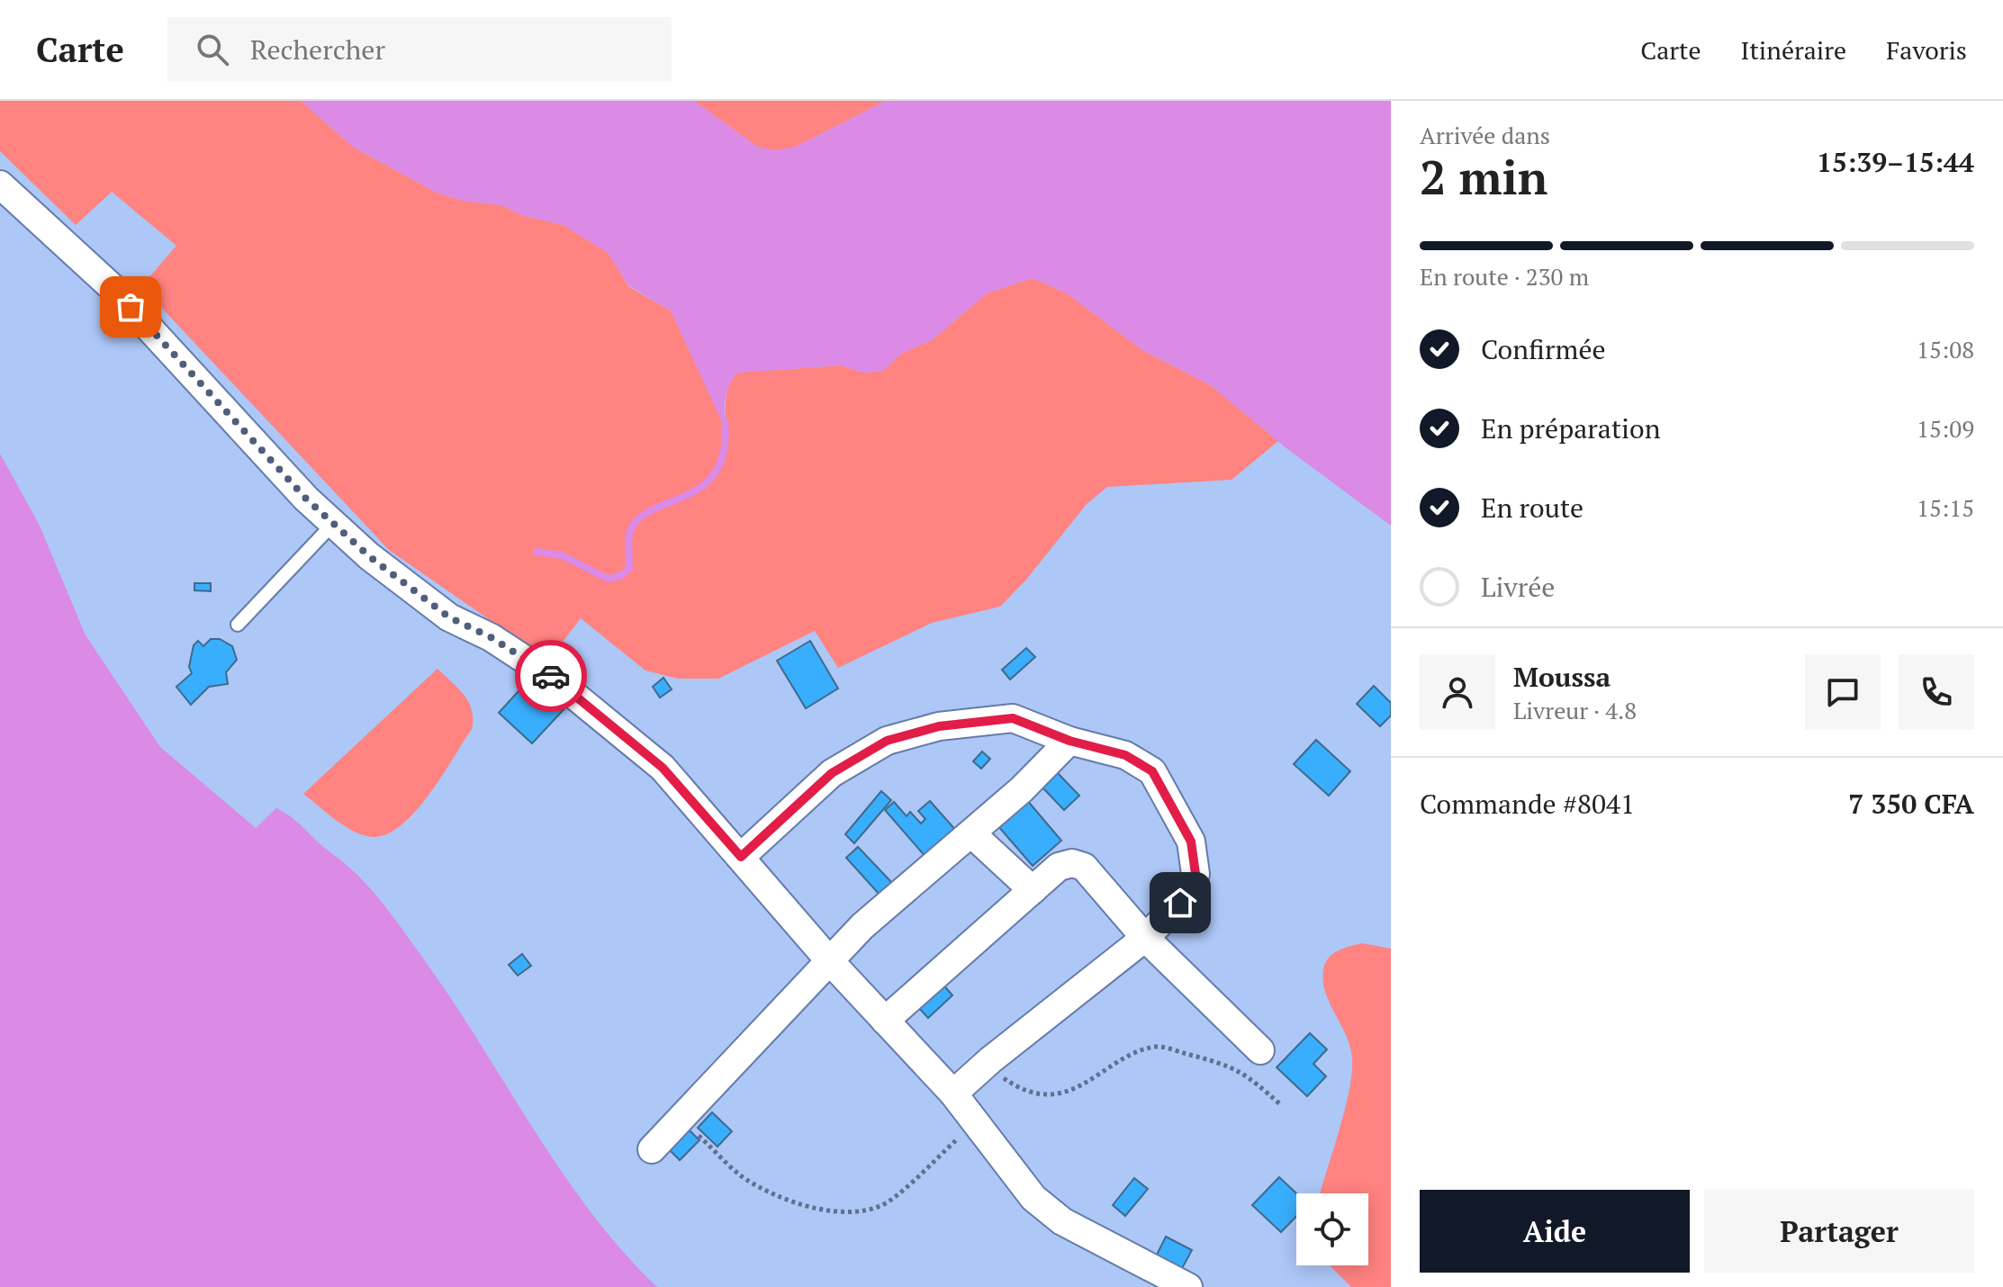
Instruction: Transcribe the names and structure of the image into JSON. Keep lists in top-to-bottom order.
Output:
{
  "page": {
    "header": "Carte",
    "search": "Rechercher",
    "nav": ["Carte", "Itinéraire", "Favoris"],
    "heading": ["2 min", "Arrivée dans", "15:39–15:44"],
    "panel": [
      "Moussa",
      "Livreur · 4.8",
      "Commande #8041",
      "7 350 CFA"
    ],
    "bar": "En route · 230 m",
    "list": [
      ["Confirmée", "15:08"],
      ["En préparation", "15:09"],
      ["En route", "15:15"],
      "Livrée"
    ],
    "buttons": ["Aide", "Partager"]
  }
}
